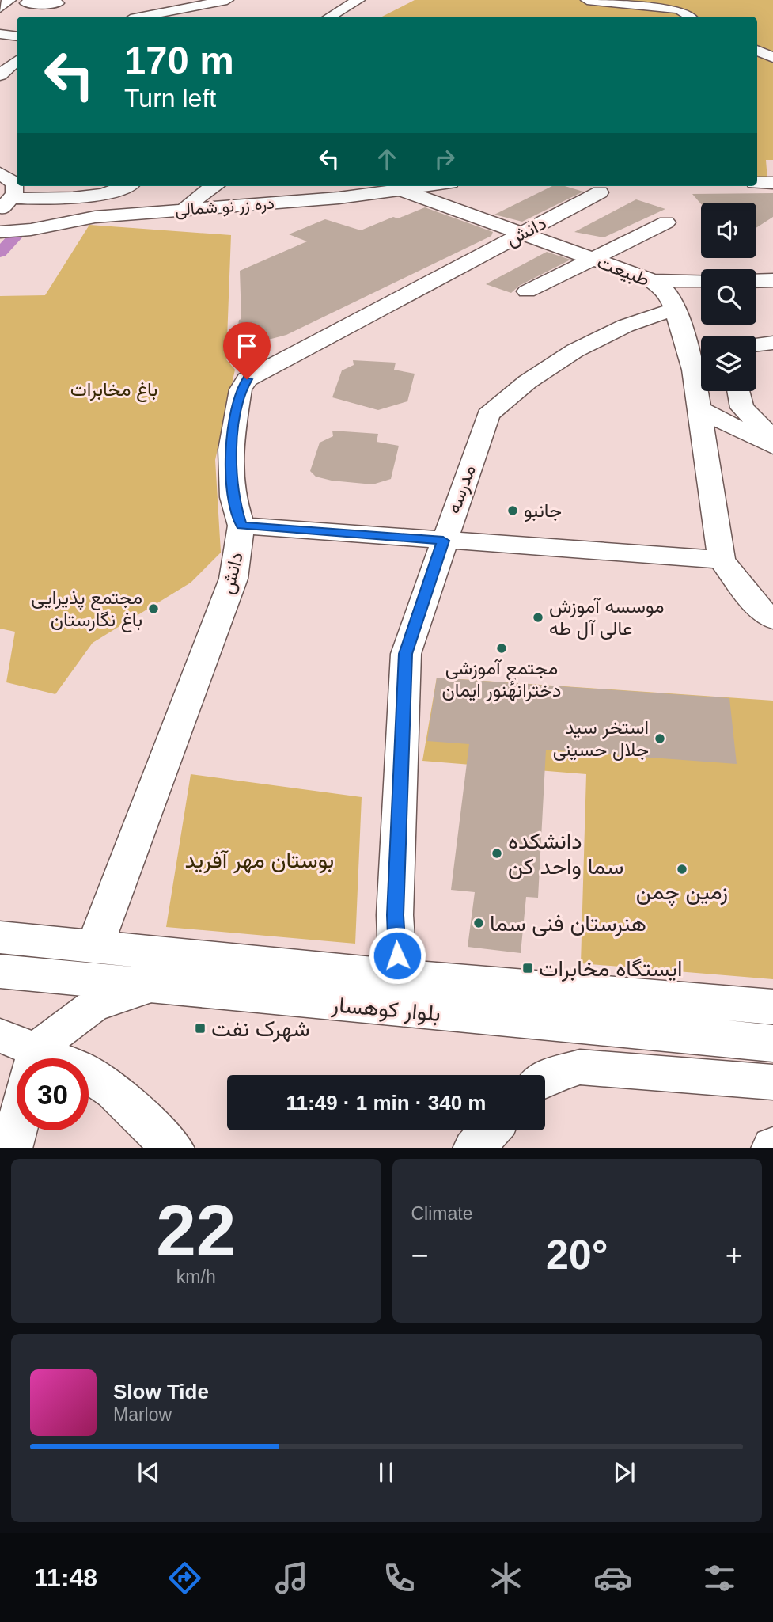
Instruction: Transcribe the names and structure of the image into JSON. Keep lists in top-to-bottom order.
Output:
{
  "streets": {
    "main road": ["بلوار کوهسار"],
    "street": [
      "دره زر نو شمالی",
      "دانش",
      "طبیعت",
      "مدرسه"
    ]
  },
  "crossings": [
    ["دره زر نو شمالی", "طبیعت"],
    ["دانش", "طبیعت"],
    ["دانش", "بلوار کوهسار"],
    ["طبیعت", "مدرسه"],
    ["مدرسه", "بلوار کوهسار"]
  ],
  "parks": ["باغ مخابرات", "بوستان مهر آفرید"],
  "places": {
    "other": [
      "جانبو",
      "مجتمع پذیرایی باغ نگارستان",
      "موسسه آموزش عالی آل طه",
      "مجتمع آموزشی دخترانهٔنور ایمان",
      "استخر سید جلال حسینی",
      "دانشکده سما واحد کن",
      "زمین چمن",
      "هنرستان فنی سما"
    ],
    "transit": ["ایستگاه مخابرات", "شهرک نفت"]
  },
  "page": {
    "turn": ["170 m", "Turn left"],
    "limit": "30",
    "trip": "11:49 · 1 min · 340 m",
    "tile": [
      ["22", "km/h"],
      "Climate"
    ],
    "heat": ["−", "20°", "+"],
    "song": ["Slow Tide", "Marlow"],
    "tabs": "11:48"
  }
}
